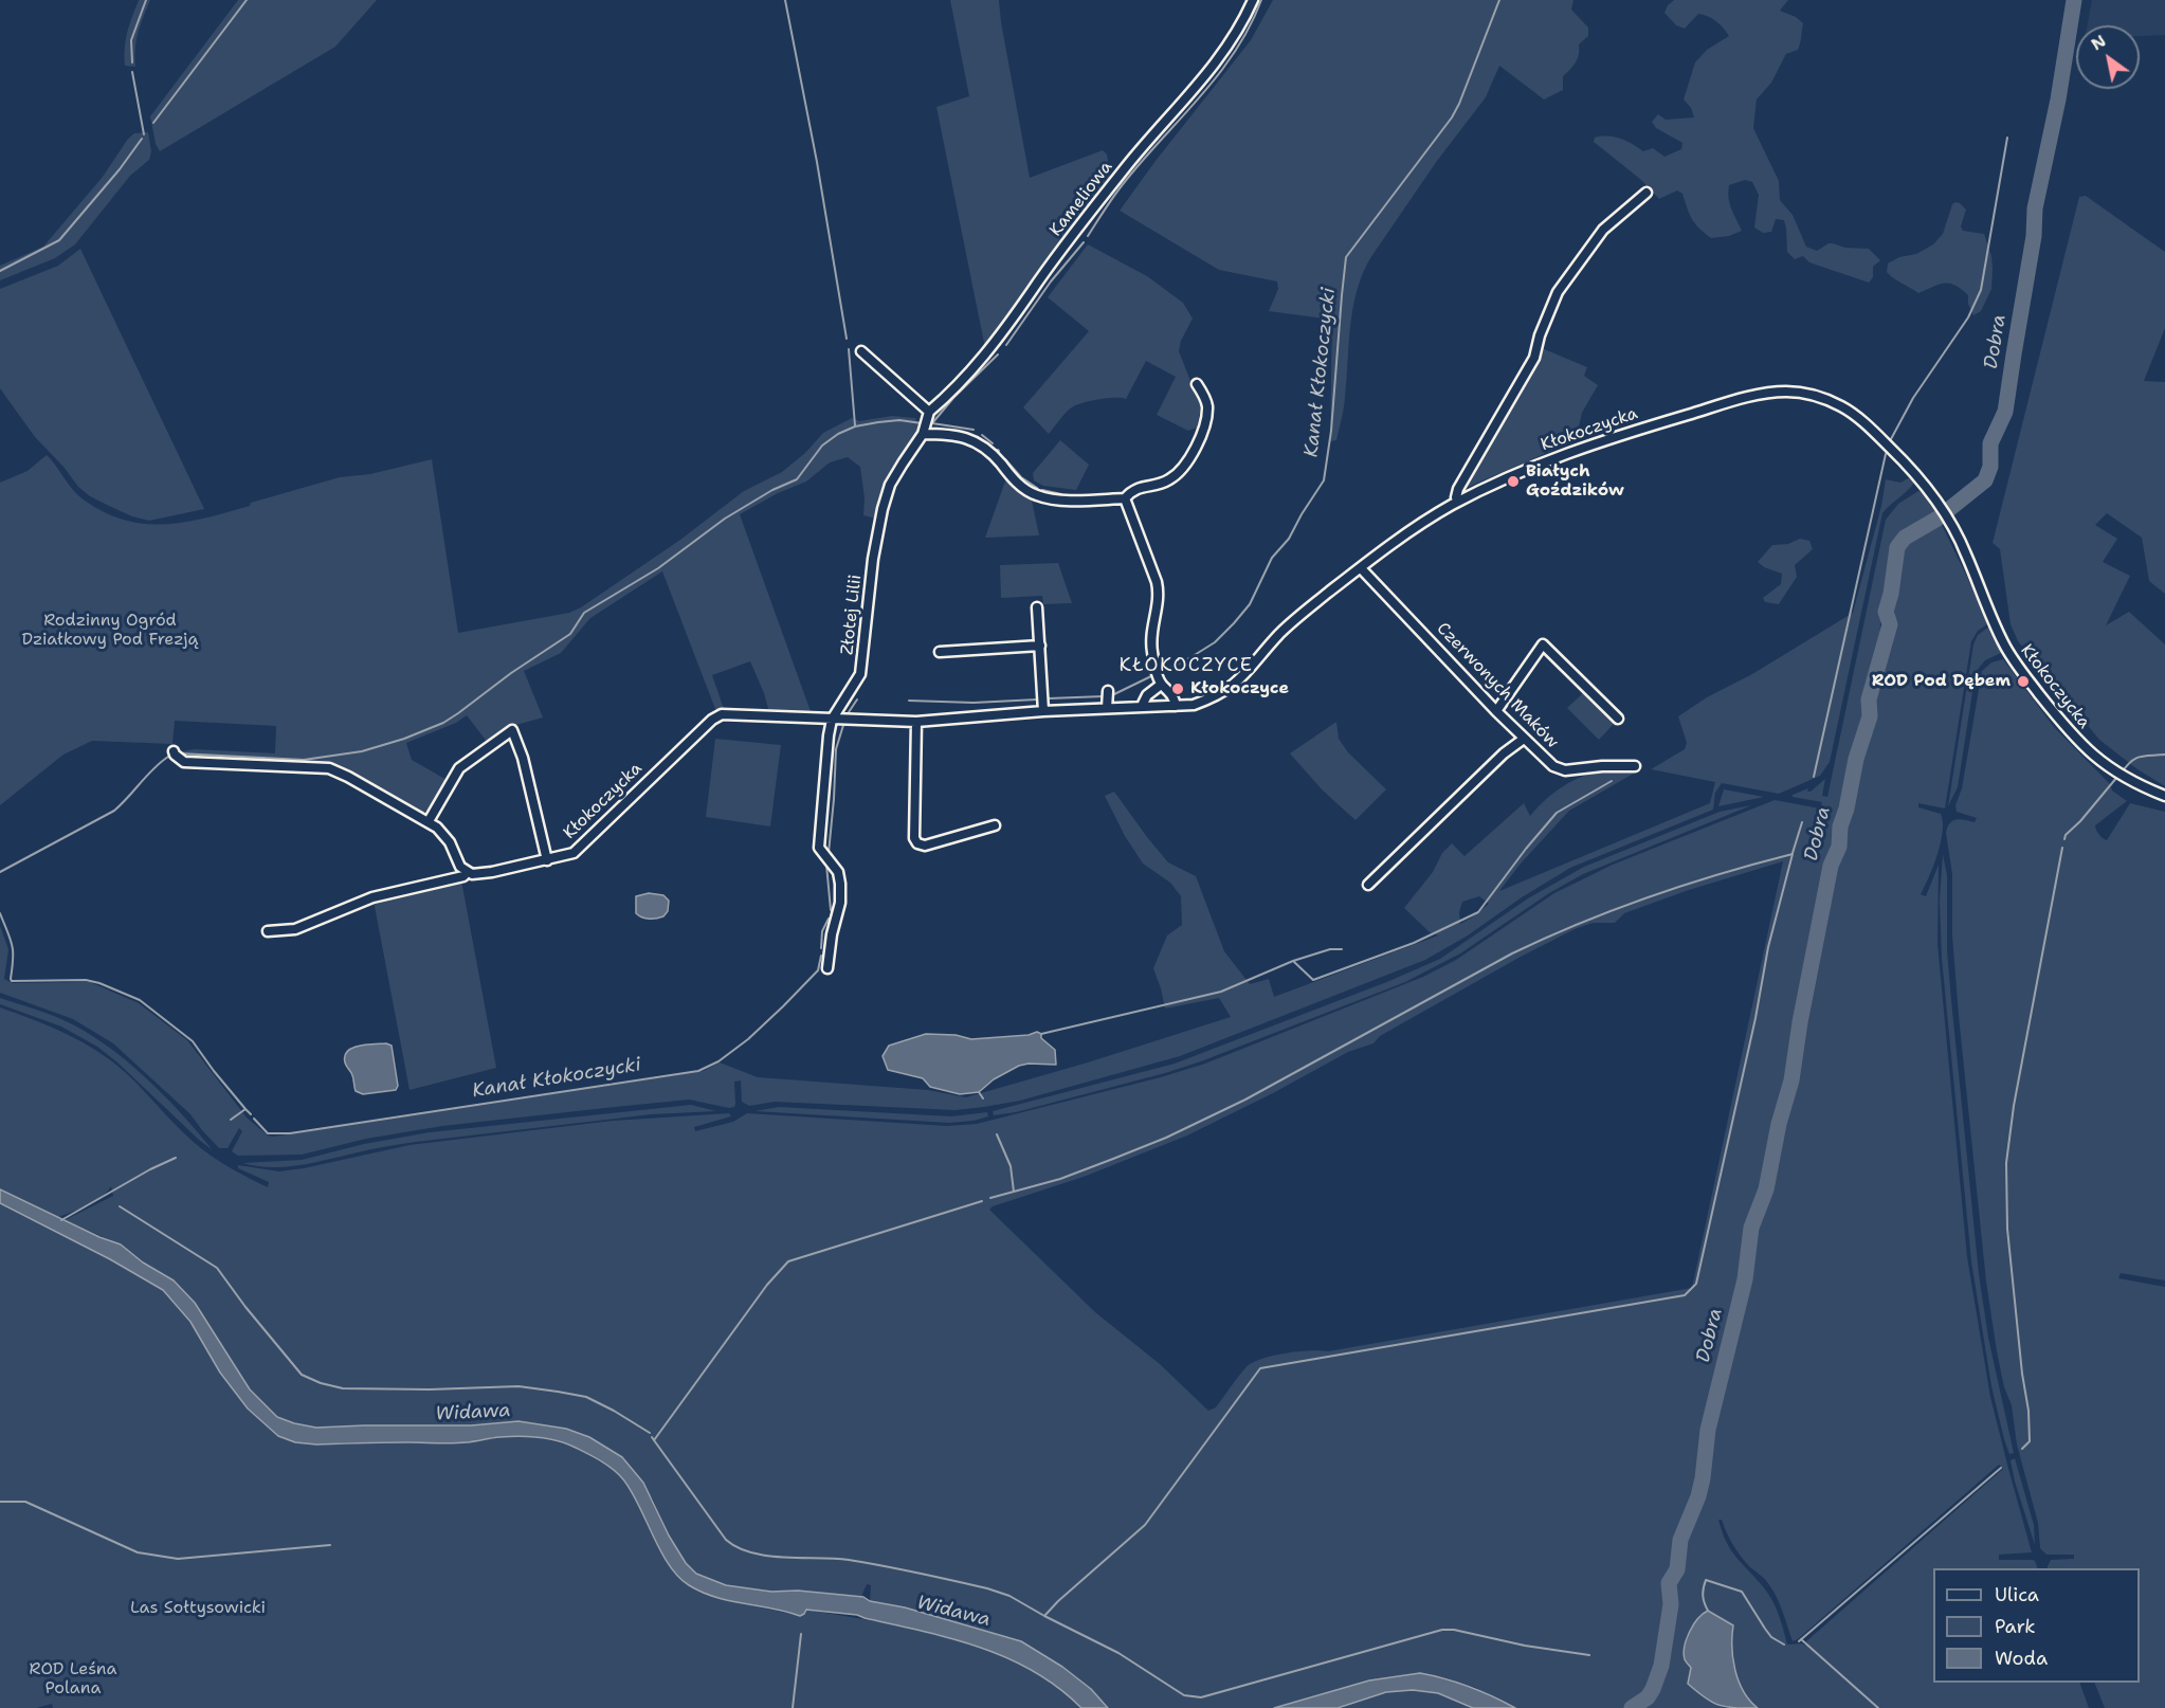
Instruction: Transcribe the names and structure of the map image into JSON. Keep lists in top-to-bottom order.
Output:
{
  "streets": {
    "street": [
      "Kameliowa",
      "Kłokoczycka",
      "Złotej Lilii",
      "Czerwonych Maków"
    ]
  },
  "crossings": [
    ["Kameliowa", "Złotej Lilii"],
    ["Kłokoczycka", "Złotej Lilii"],
    ["Kłokoczycka", "Czerwonych Maków"]
  ],
  "districts": ["KŁOKOCZYCE"],
  "water": ["Dobra", "Kanał Kłokoczycki", "Widawa"],
  "parks": ["Rodzinny Ogród Działkowy Pod Frezją", "Las Sołtysowicki", "ROD Leśna Polana"],
  "places": ["Białych Goździków", "ROD Pod Dębem", "Kłokoczyce"],
  "legend": ["Ulica", "Park", "Woda"],
  "north": "top left"
}
